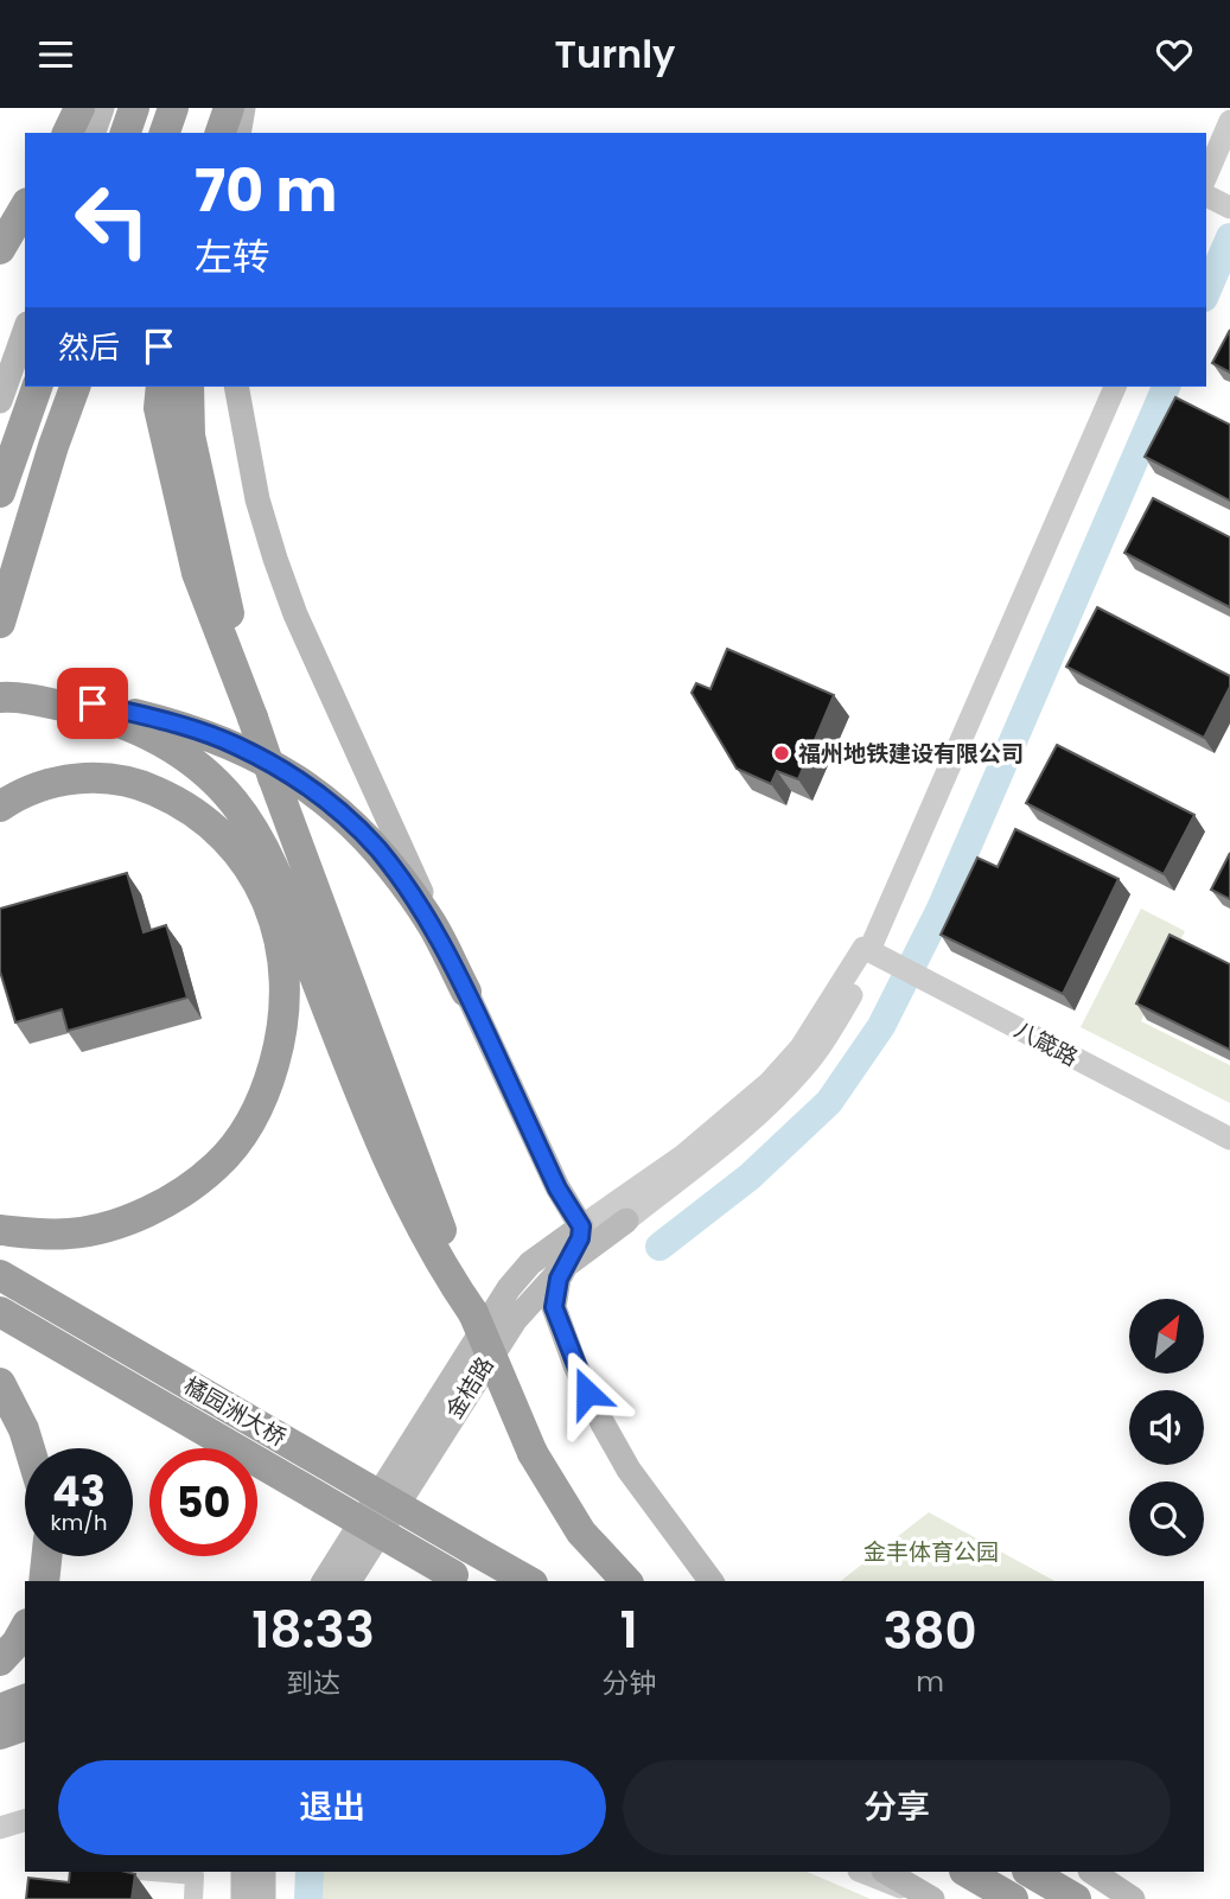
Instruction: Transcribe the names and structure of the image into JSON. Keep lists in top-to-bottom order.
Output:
{
  "streets": {
    "highway": ["橘园洲大桥"],
    "main road": ["金桔路"],
    "street": ["八箴路"]
  },
  "parks": ["金丰体育公园"],
  "places": ["福州地铁建设有限公司"],
  "north": "top right",
  "page": {
    "header": "Turnly",
    "turn": ["70 m", "左转"],
    "then": "然后",
    "speed": "43 km/h",
    "limit": "50",
    "eta": [
      "18:33",
      "到达",
      "1",
      "分钟",
      "380",
      "m"
    ],
    "buttons": ["退出", "分享"]
  }
}
